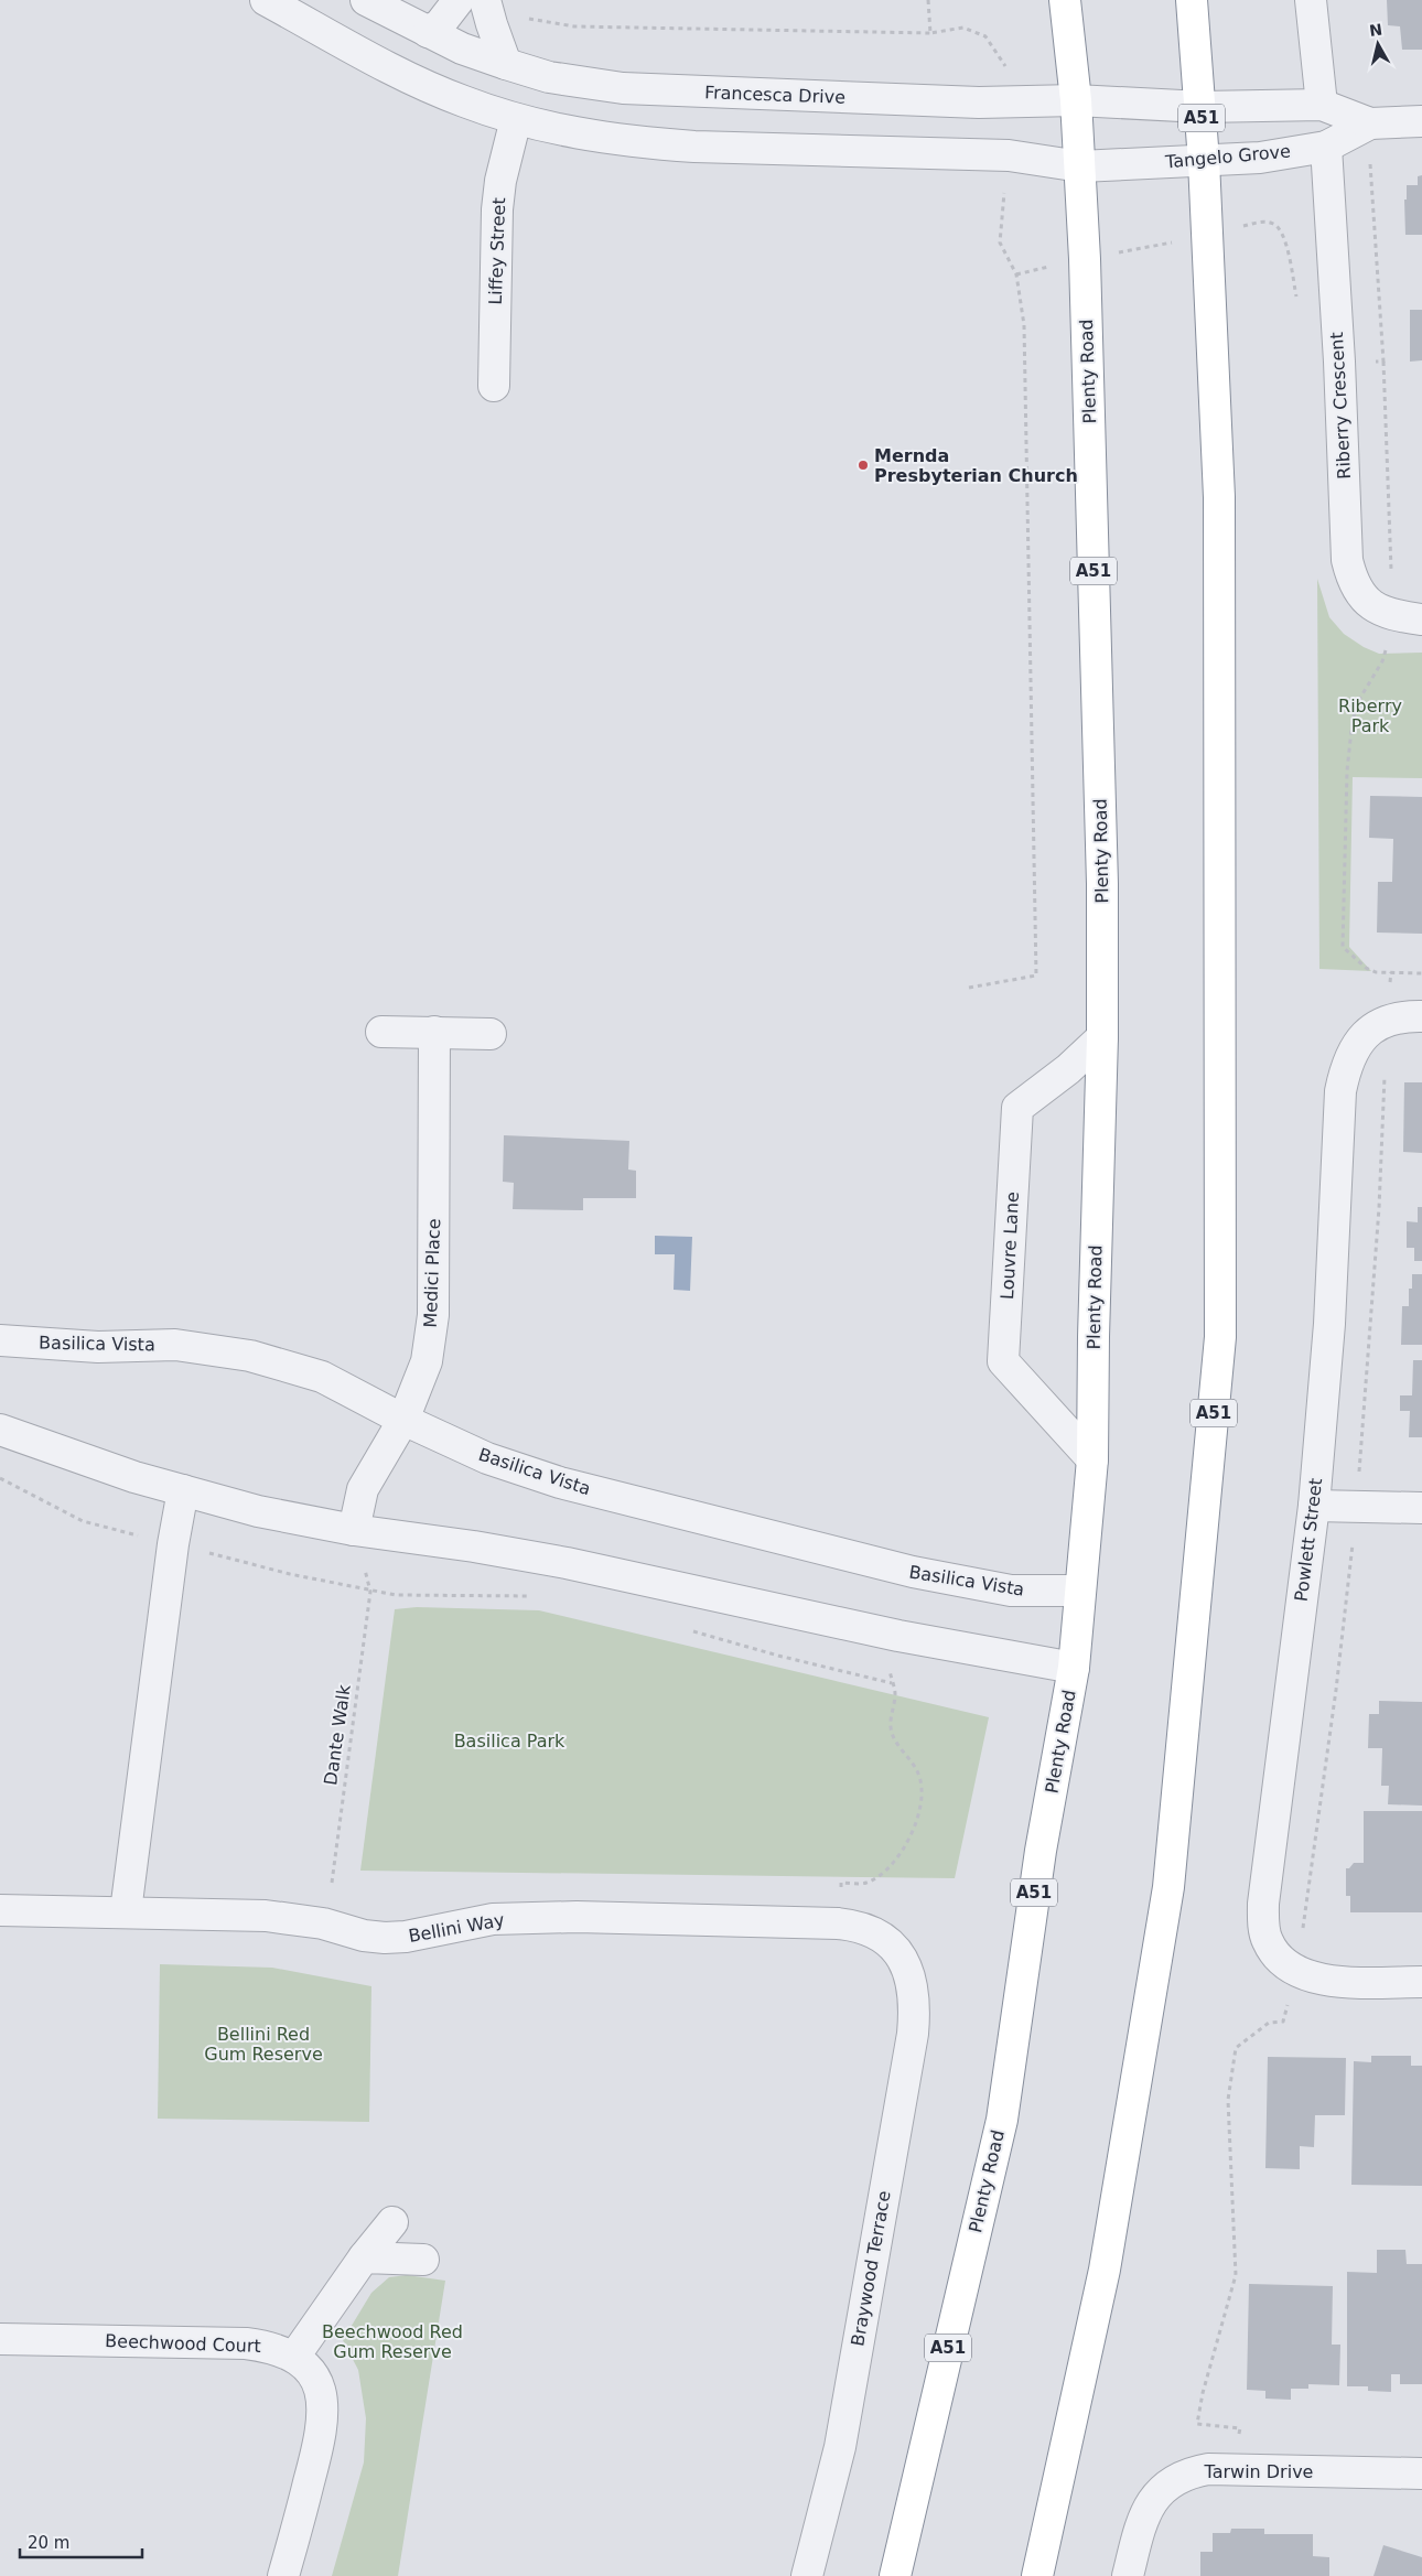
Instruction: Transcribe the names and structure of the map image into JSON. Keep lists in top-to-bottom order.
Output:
{
  "streets": {
    "highway": ["A51", "Plenty Road"],
    "street": [
      "Francesca Drive",
      "Tangelo Grove",
      "Liffey Street",
      "Riberry Crescent",
      "Louvre Lane",
      "Medici Place",
      "Basilica Vista",
      "Powlett Street",
      "Bellini Way",
      "Braywood Terrace",
      "Beechwood Court",
      "Tarwin Drive"
    ],
    "path": ["Dante Walk"]
  },
  "crossings": [
    ["Francesca Drive", "A51"],
    ["Francesca Drive", "Tangelo Grove"],
    ["Francesca Drive", "Plenty Road"],
    ["A51", "Tangelo Grove"],
    ["Tangelo Grove", "Plenty Road"],
    ["Tangelo Grove", "Riberry Crescent"],
    ["Plenty Road", "Louvre Lane"],
    ["Plenty Road", "Basilica Vista"],
    ["Medici Place", "Basilica Vista"],
    ["Bellini Way", "Braywood Terrace"]
  ],
  "parks": [
    "Riberry Park",
    "Basilica Park",
    "Bellini Red Gum Reserve",
    "Beechwood Red Gum Reserve"
  ],
  "places": ["Mernda Presbyterian Church"],
  "scale_bar": "20 m",
  "north": "top"
}
